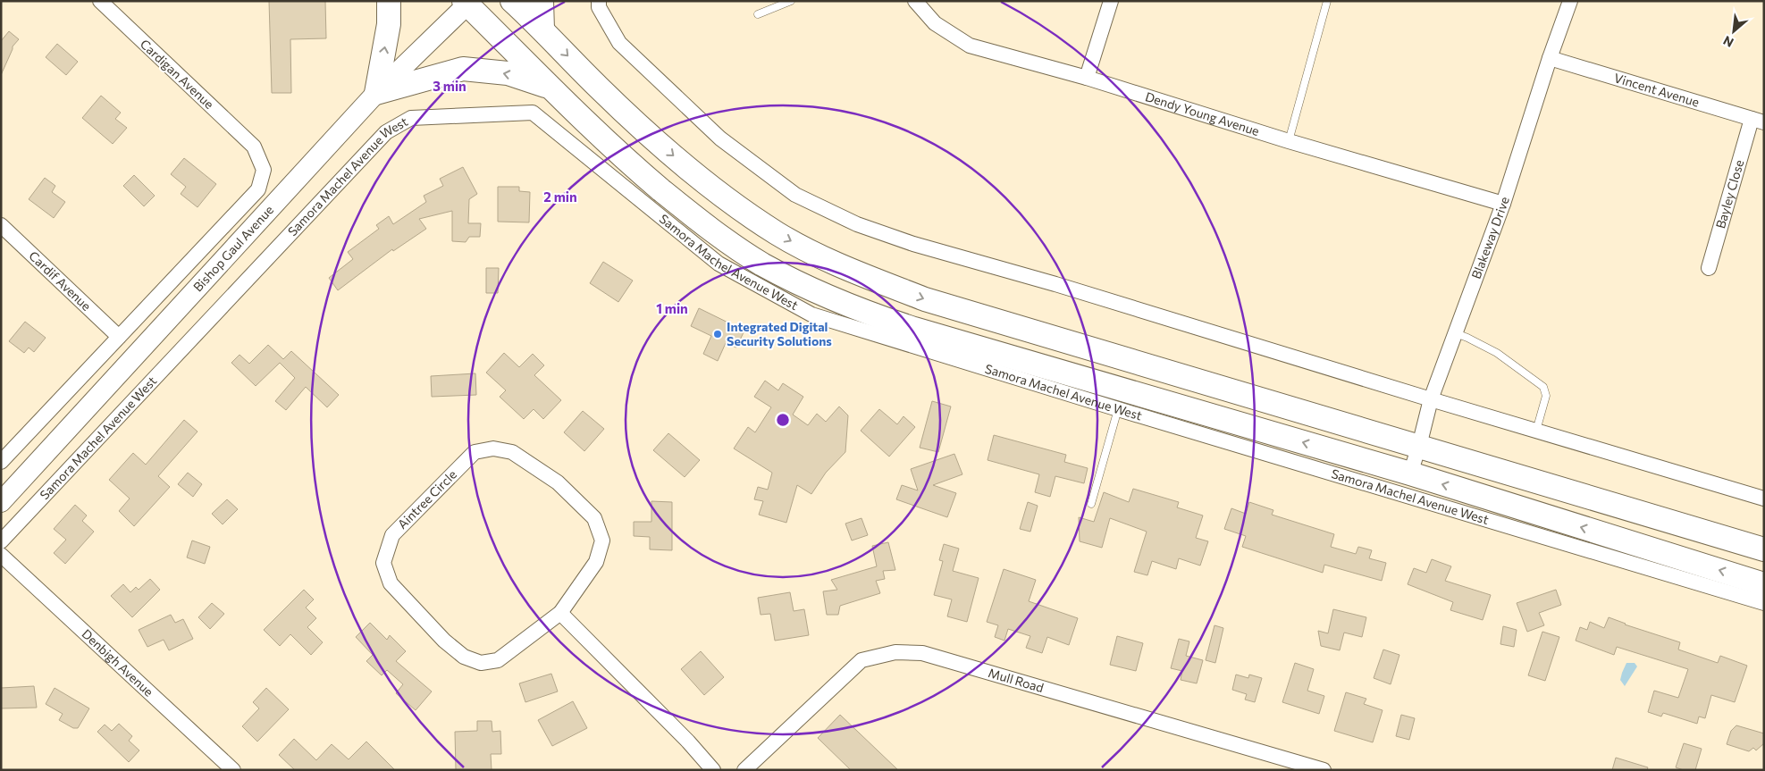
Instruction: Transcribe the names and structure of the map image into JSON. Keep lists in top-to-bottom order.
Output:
{
  "streets": {
    "highway": ["Samora Machel Avenue West"],
    "main road": ["Bishop Gaul Avenue"],
    "street": [
      "Cardigan Avenue",
      "Vincent Avenue",
      "Dendy Young Avenue",
      "Bayley Close",
      "Blakeway Drive",
      "Cardif Avenue",
      "Aintree Circle",
      "Denbigh Avenue",
      "Mull Road"
    ]
  },
  "crossings": [
    ["Cardigan Avenue", "Bishop Gaul Avenue"],
    ["Vincent Avenue", "Bayley Close"],
    ["Vincent Avenue", "Blakeway Drive"],
    ["Dendy Young Avenue", "Blakeway Drive"],
    ["Samora Machel Avenue West", "Blakeway Drive"],
    ["Samora Machel Avenue West", "Bishop Gaul Avenue"],
    ["Bishop Gaul Avenue", "Cardif Avenue"]
  ],
  "places": ["Integrated Digital Security Solutions"],
  "north": "bottom left",
  "rings": ["3 min", "2 min", "1 min"]
}
